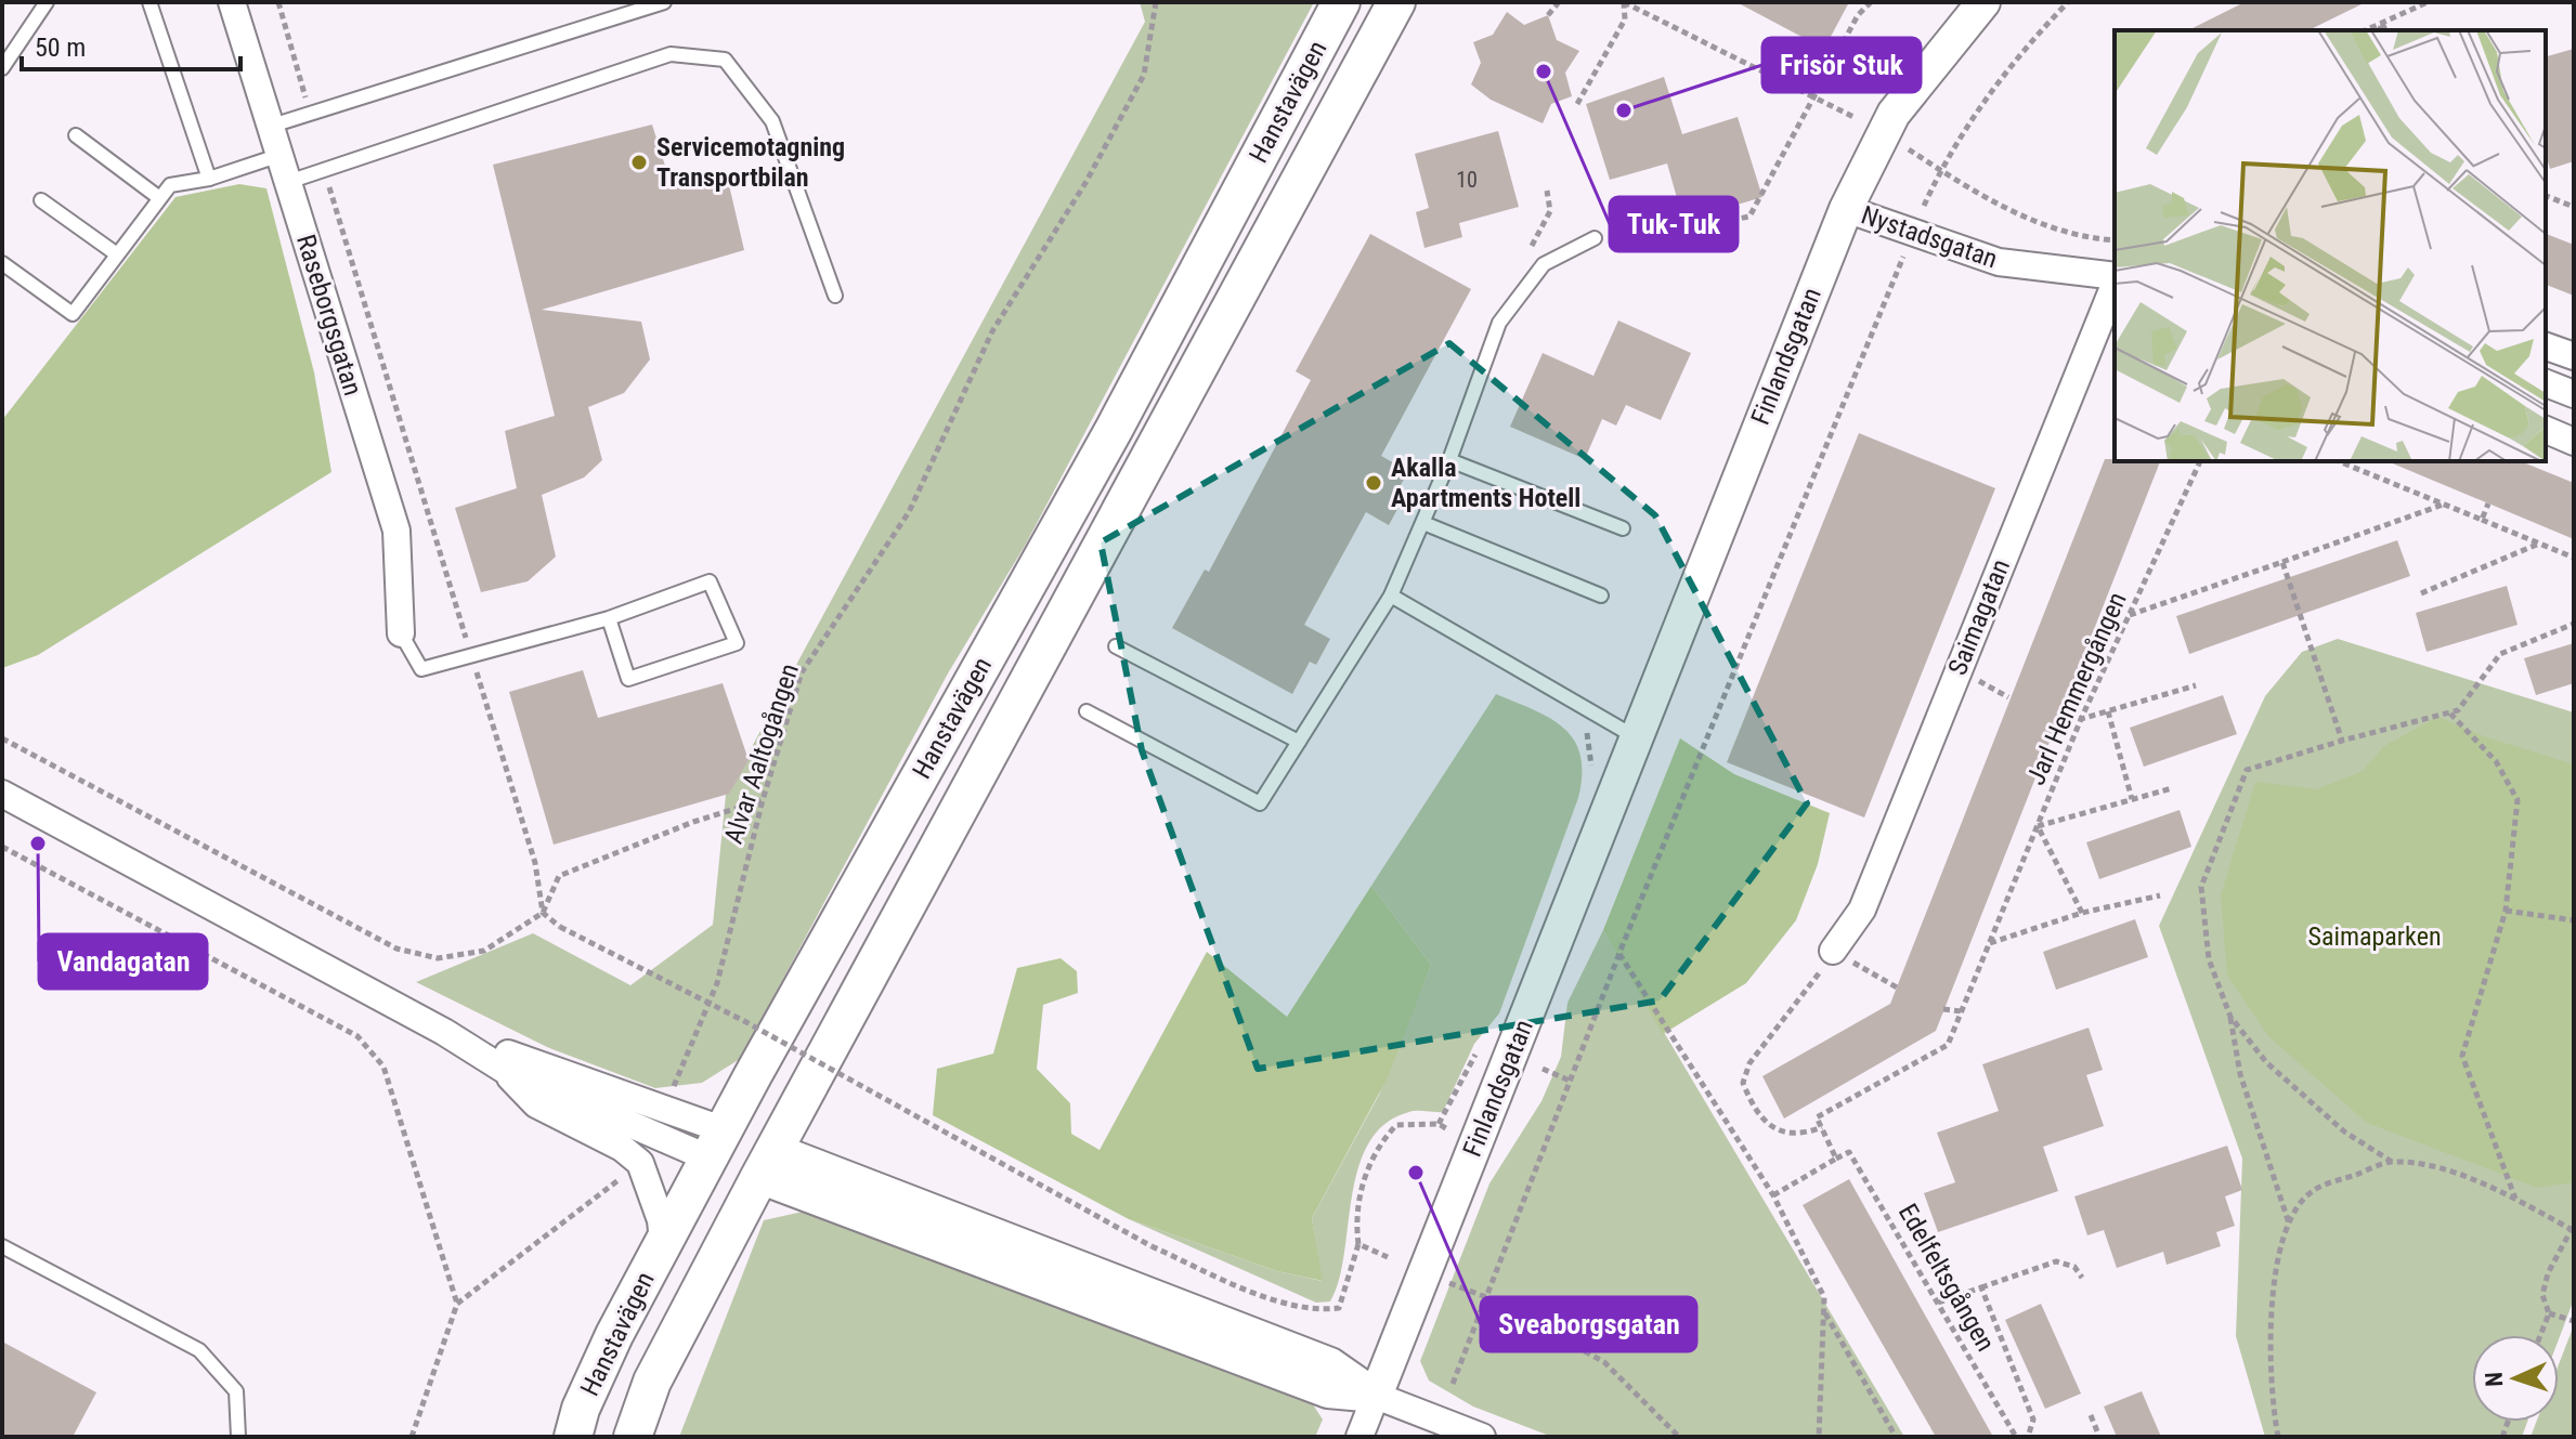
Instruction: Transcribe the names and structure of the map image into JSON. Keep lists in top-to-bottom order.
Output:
{
  "streets": {
    "main road": ["Hanstavägen"],
    "street": [
      "Nystadsgatan",
      "Raseborgsgatan",
      "Finlandsgatan",
      "Saimagatan"
    ],
    "path": ["Jarl Hemmergången", "Alvar Aaltogången", "Edelfeltsgången"]
  },
  "crossings": [
    ["Nystadsgatan", "Finlandsgatan"]
  ],
  "parks": ["Saimaparken"],
  "places": [
    "Tuk-Tuk",
    "Frisör Stuk",
    "Servicemotagning Transportbilan",
    "Akalla Apartments Hotell",
    "Vandagatan",
    "Sveaborgsgatan"
  ],
  "house_numbers": ["10"],
  "scale_bar": "50 m",
  "north": "left"
}
